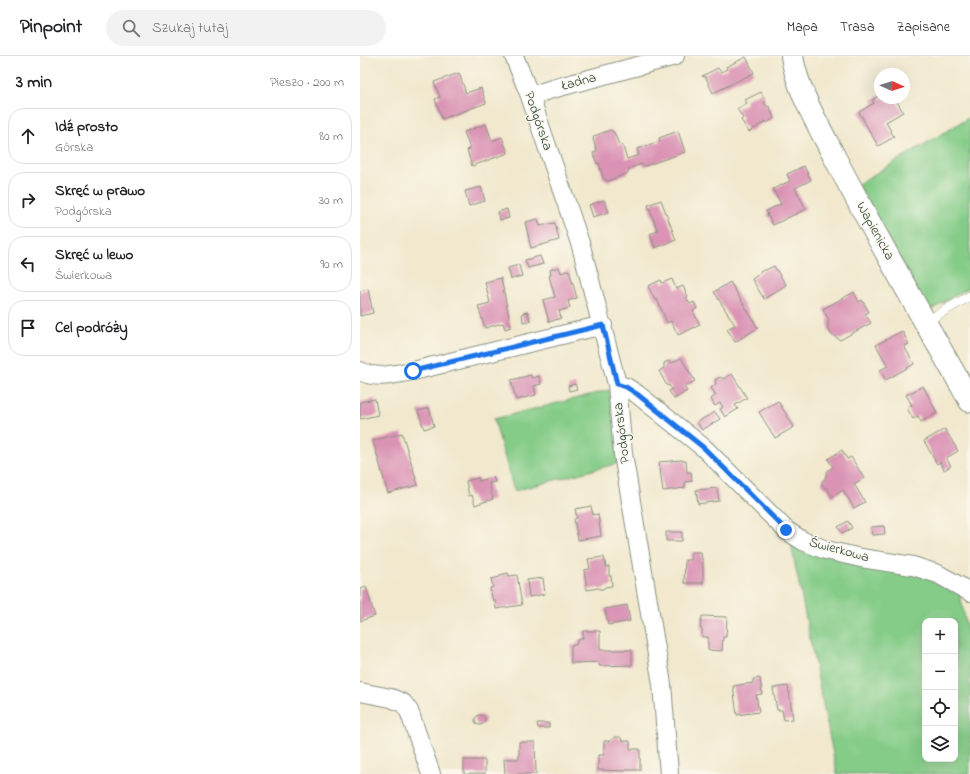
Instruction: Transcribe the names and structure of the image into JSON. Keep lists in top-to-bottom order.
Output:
{
  "streets": {
    "street": [
      "Ładna",
      "Podgórska",
      "Wapienicka",
      "Świerkowa"
    ]
  },
  "crossings": [
    ["Ładna", "Podgórska"],
    ["Podgórska", "Świerkowa"]
  ],
  "north": "right",
  "page": {
    "header": "Pinpoint",
    "search": "Szukaj tutaj",
    "nav": ["Mapa", "Trasa", "Zapisane"],
    "heading": ["3 min", "Pieszo · 200 m"],
    "list": [
      ["Idź prosto", "Górska", "80 m"],
      ["Skręć w prawo", "Podgórska", "30 m"],
      ["Skręć w lewo", "Świerkowa", "90 m"],
      "Cel podróży"
    ],
    "map_buttons": ["+", "−"]
  }
}
